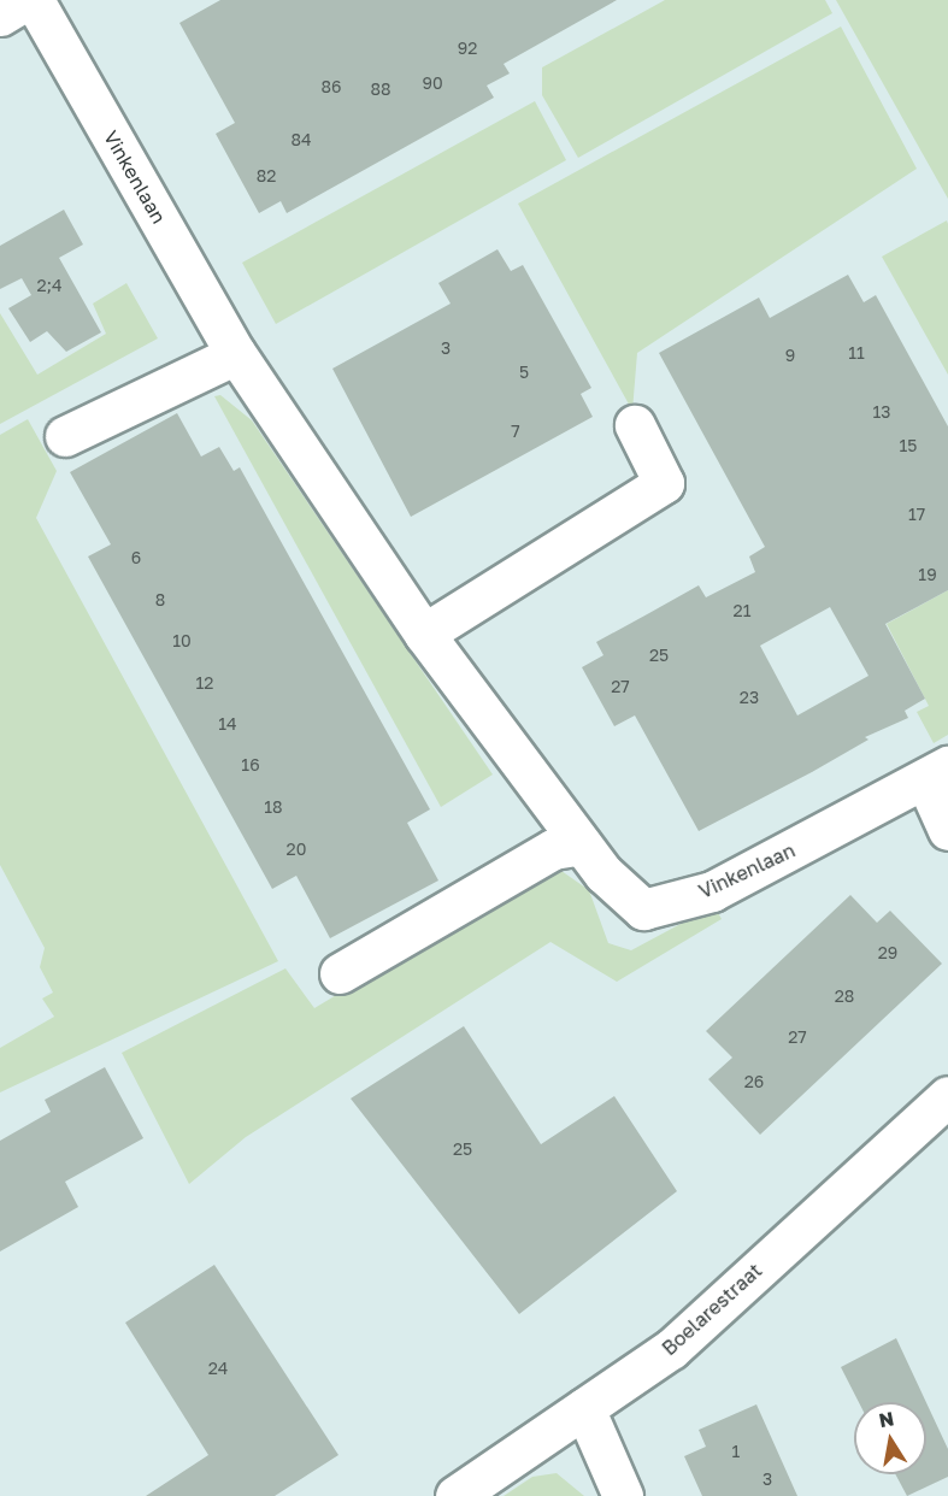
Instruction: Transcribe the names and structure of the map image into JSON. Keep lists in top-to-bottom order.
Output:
{
  "streets": {
    "street": ["Vinkenlaan", "Boelarestraat"]
  },
  "house_numbers": [
    "92",
    "90",
    "86",
    "88",
    "84",
    "82",
    "2;4",
    "3",
    "11",
    "9",
    "5",
    "13",
    "7",
    "15",
    "17",
    "6",
    "19",
    "8",
    "21",
    "10",
    "25",
    "12",
    "27",
    "23",
    "14",
    "16",
    "18",
    "20",
    "29",
    "28",
    "27",
    "26",
    "25",
    "24",
    "1",
    "3"
  ],
  "north": "top"
}
